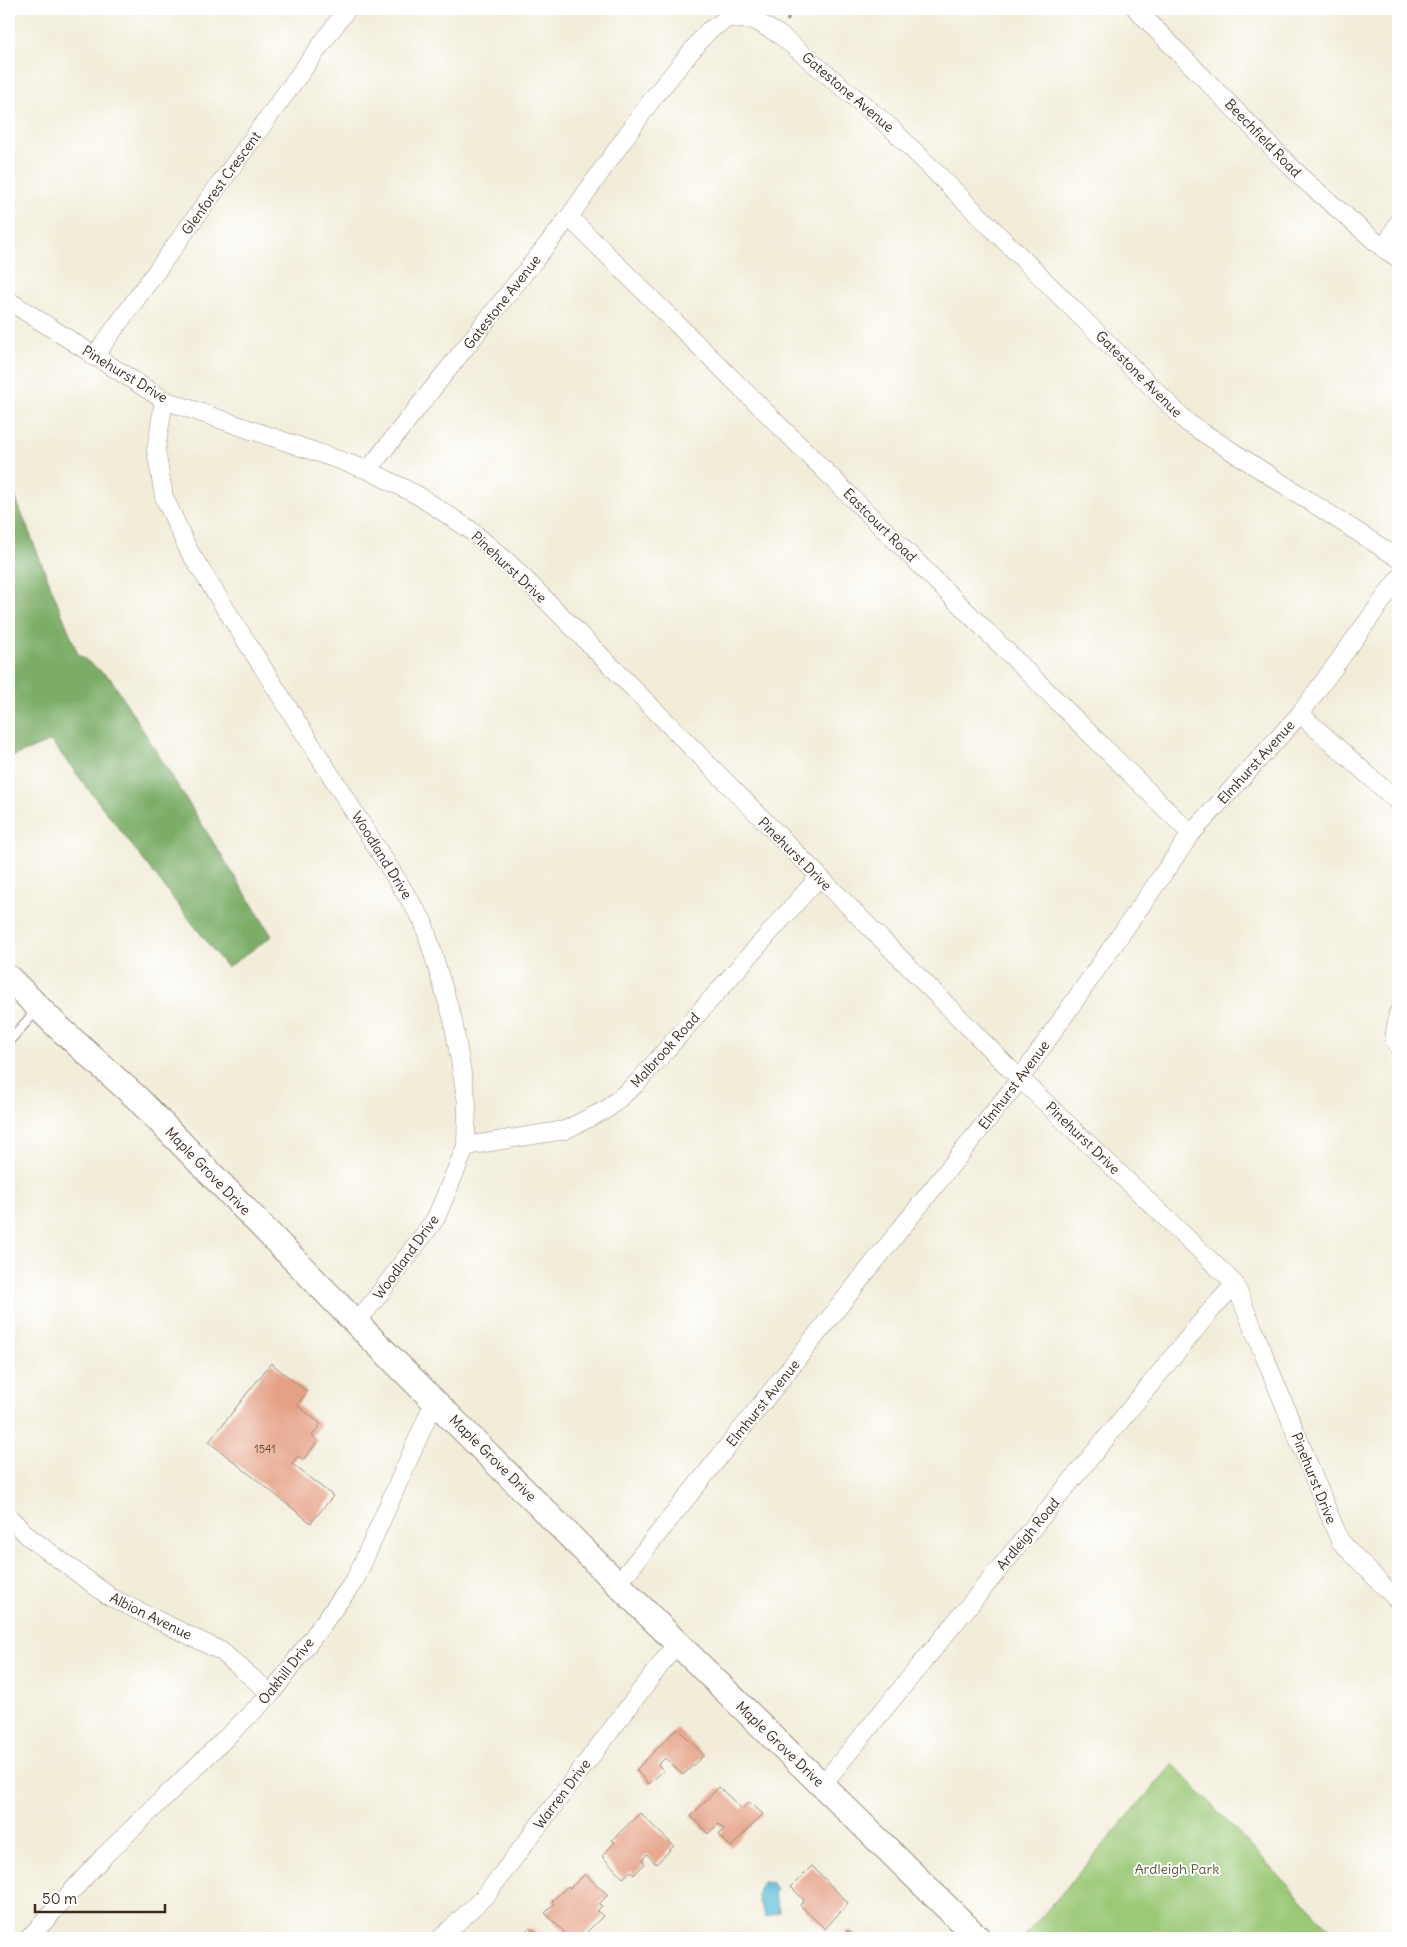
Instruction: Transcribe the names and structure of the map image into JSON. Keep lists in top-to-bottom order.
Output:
{
  "streets": {
    "street": [
      "Gatestone Avenue",
      "Beechfield Road",
      "Glenforest Crescent",
      "Pinehurst Drive",
      "Eastcourt Road",
      "Elmhurst Avenue",
      "Woodland Drive",
      "Malbrook Road",
      "Maple Grove Drive",
      "Ardleigh Road",
      "Albion Avenue",
      "Oakhill Drive",
      "Warren Drive"
    ]
  },
  "crossings": [
    ["Gatestone Avenue", "Pinehurst Drive"],
    ["Gatestone Avenue", "Eastcourt Road"],
    ["Glenforest Crescent", "Pinehurst Drive"],
    ["Pinehurst Drive", "Elmhurst Avenue"],
    ["Pinehurst Drive", "Woodland Drive"],
    ["Pinehurst Drive", "Malbrook Road"],
    ["Pinehurst Drive", "Ardleigh Road"],
    ["Eastcourt Road", "Elmhurst Avenue"],
    ["Elmhurst Avenue", "Maple Grove Drive"],
    ["Woodland Drive", "Malbrook Road"],
    ["Woodland Drive", "Maple Grove Drive"],
    ["Maple Grove Drive", "Ardleigh Road"],
    ["Maple Grove Drive", "Oakhill Drive"],
    ["Maple Grove Drive", "Warren Drive"],
    ["Albion Avenue", "Oakhill Drive"]
  ],
  "parks": ["Ardleigh Park"],
  "house_numbers": ["1541"],
  "scale_bar": "50 m"
}
